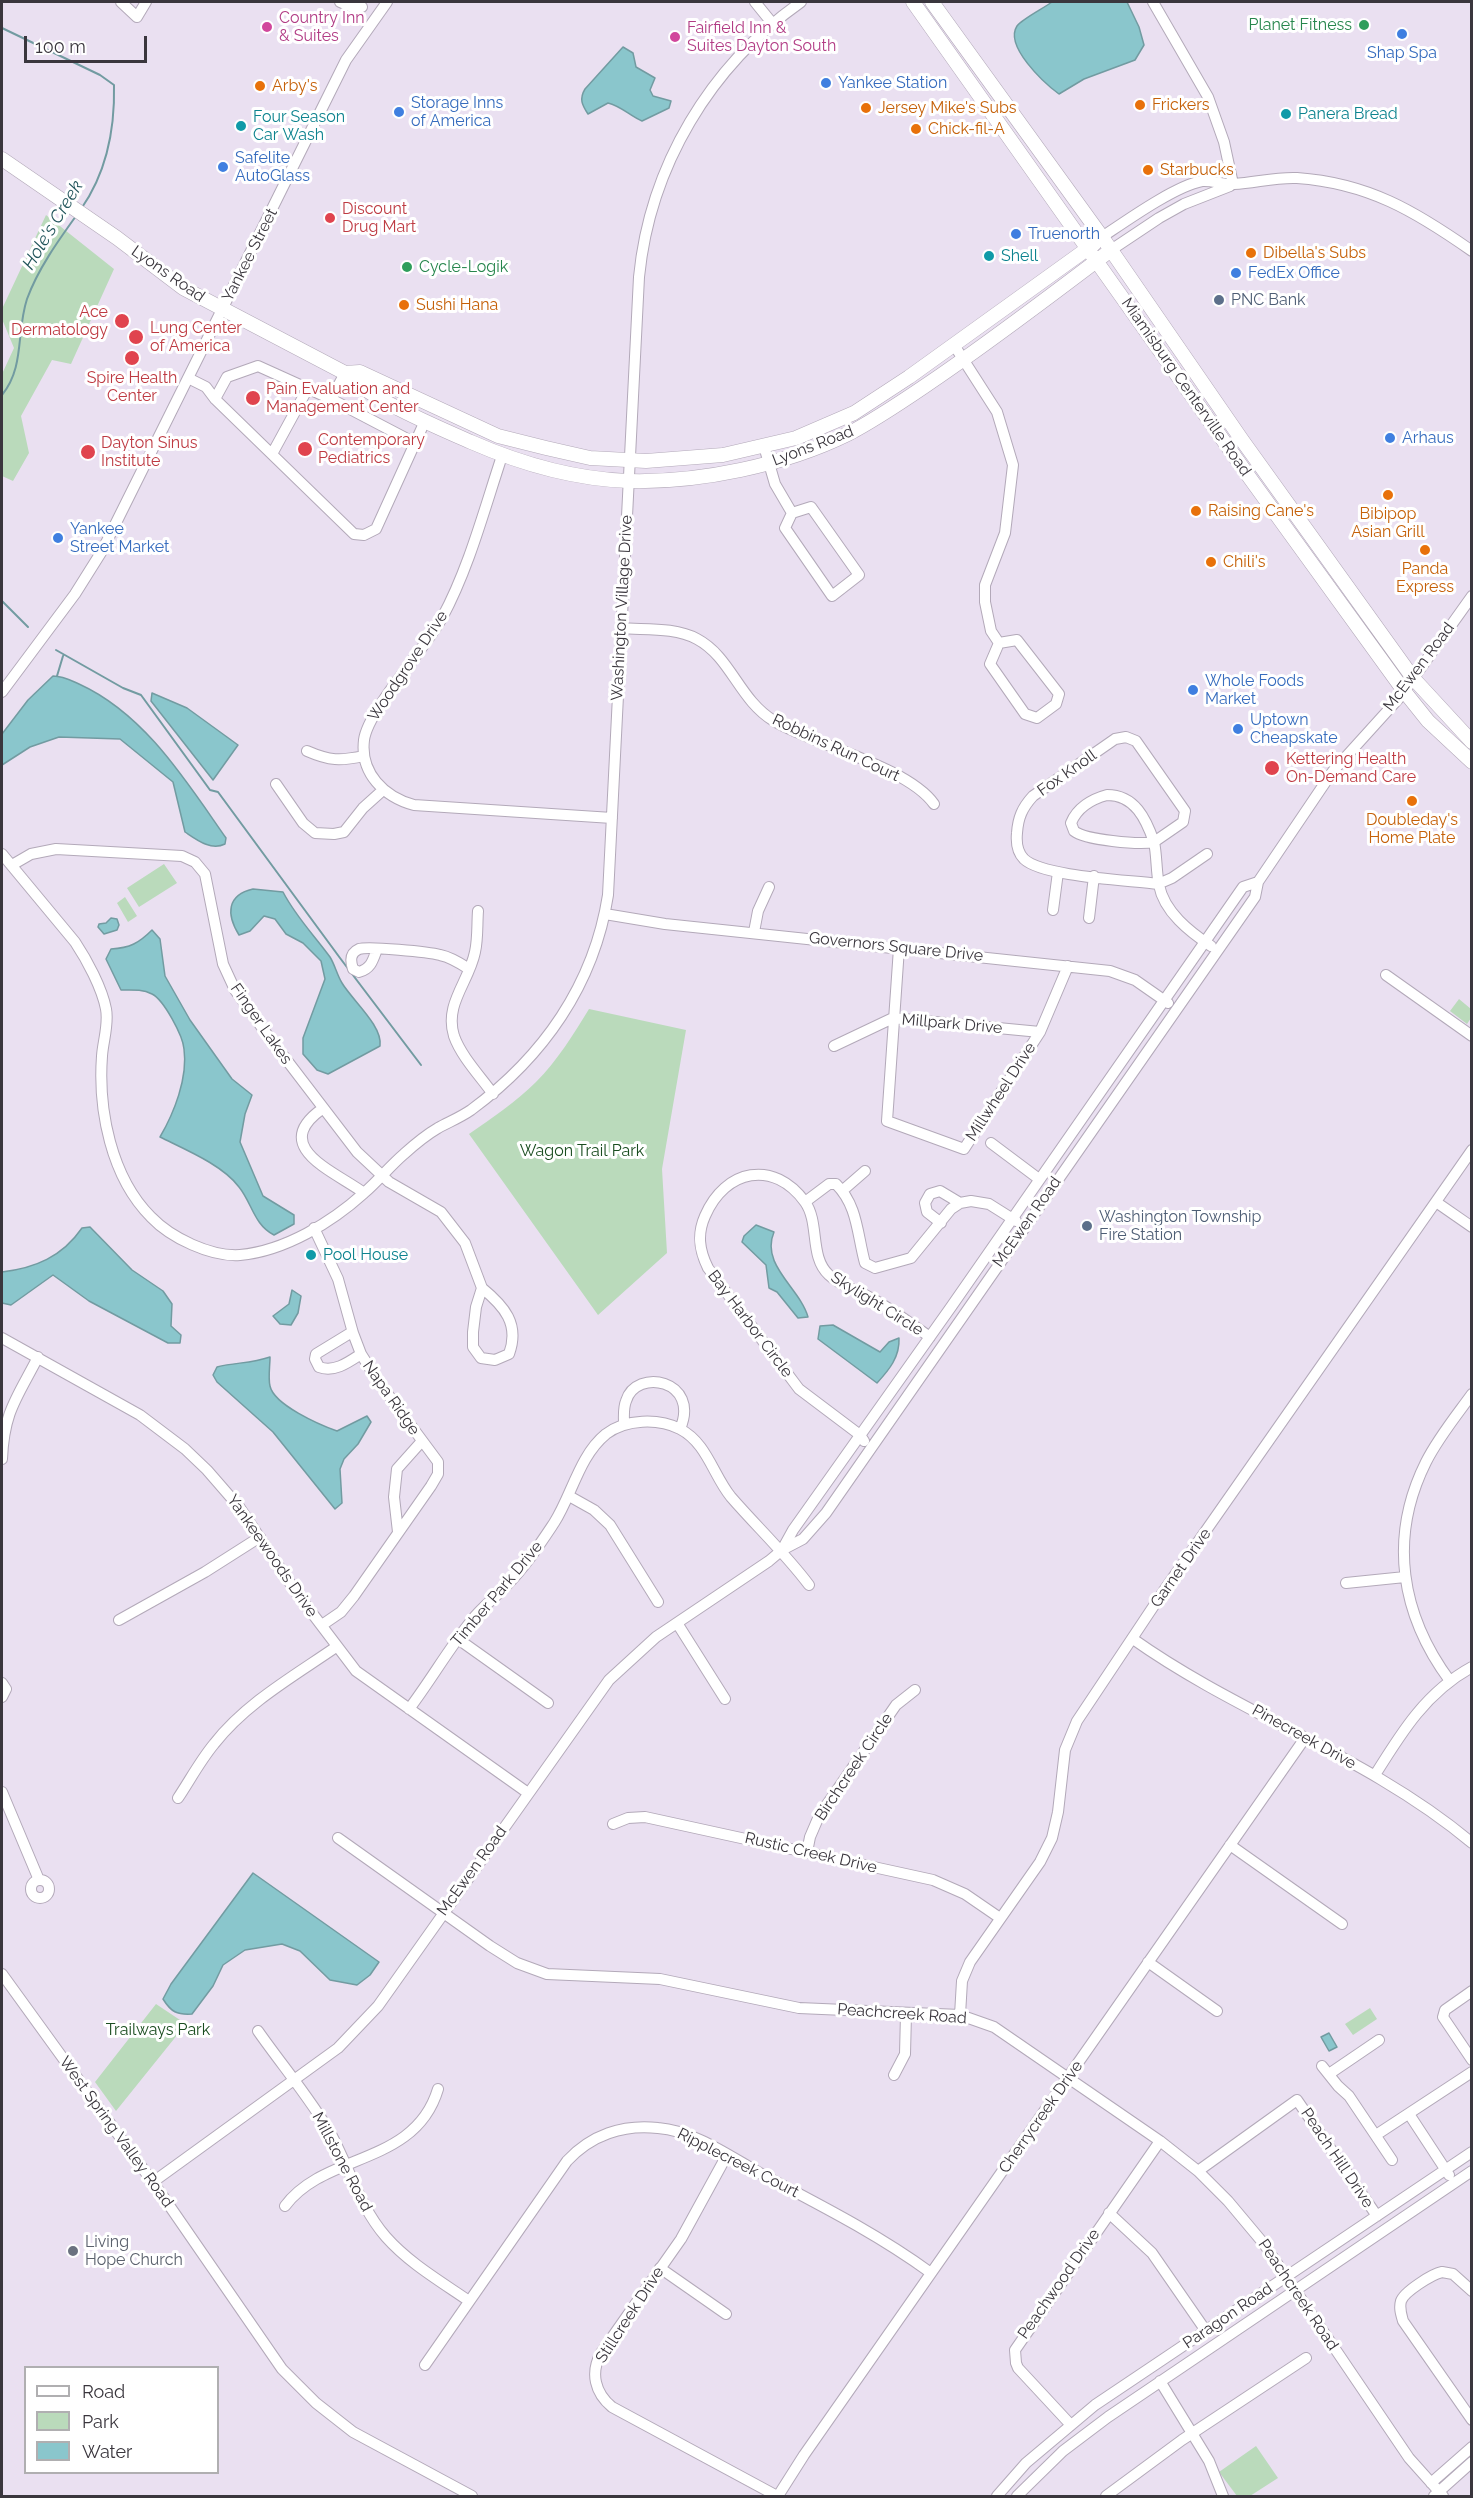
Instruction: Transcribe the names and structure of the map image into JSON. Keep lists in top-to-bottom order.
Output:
{
  "streets": {
    "main road": ["Lyons Road", "Miamisburg Centerville Road"],
    "street": [
      "Yankee Street",
      "Washington Village Drive",
      "Woodgrove Drive",
      "McEwen Road",
      "Robbins Run Court",
      "Fox Knoll",
      "Governors Square Drive",
      "Finger Lakes",
      "Millpark Drive",
      "Millwheel Drive",
      "Skylight Circle",
      "Bay Harbor Circle",
      "Napa Ridge",
      "Yankeewoods Drive",
      "Garnet Drive",
      "Timber Park Drive",
      "Pinecreek Drive",
      "Birchcreek Circle",
      "Rustic Creek Drive",
      "Peachcreek Road",
      "Cherrycreek Drive",
      "West Spring Valley Road",
      "Peach Hill Drive",
      "Millstone Road",
      "Ripplecreek Court",
      "Peachwood Drive",
      "Stillcreek Drive",
      "Paragon Road"
    ]
  },
  "crossings": [
    ["Yankee Street", "Lyons Road"],
    ["Lyons Road", "Miamisburg Centerville Road"],
    ["Lyons Road", "Washington Village Drive"],
    ["Lyons Road", "Woodgrove Drive"],
    ["Miamisburg Centerville Road", "McEwen Road"],
    ["Washington Village Drive", "Robbins Run Court"],
    ["Washington Village Drive", "Governors Square Drive"],
    ["Washington Village Drive", "Finger Lakes"],
    ["Washington Village Drive", "Napa Ridge"],
    ["McEwen Road", "Governors Square Drive"],
    ["McEwen Road", "Skylight Circle"],
    ["McEwen Road", "Bay Harbor Circle"],
    ["McEwen Road", "Yankeewoods Drive"],
    ["McEwen Road", "Peachcreek Road"],
    ["McEwen Road", "West Spring Valley Road"],
    ["McEwen Road", "Millstone Road"],
    ["Governors Square Drive", "Millwheel Drive"],
    ["Millpark Drive", "Millwheel Drive"],
    ["Skylight Circle", "Bay Harbor Circle"],
    ["Napa Ridge", "Yankeewoods Drive"],
    ["Yankeewoods Drive", "Timber Park Drive"],
    ["Garnet Drive", "Pinecreek Drive"],
    ["Garnet Drive", "Rustic Creek Drive"],
    ["Garnet Drive", "Peachcreek Road"],
    ["Pinecreek Drive", "Cherrycreek Drive"],
    ["Birchcreek Circle", "Rustic Creek Drive"],
    ["Peachcreek Road", "Cherrycreek Drive"],
    ["Peachcreek Road", "Peach Hill Drive"],
    ["Peachcreek Road", "Peachwood Drive"],
    ["Peachcreek Road", "Paragon Road"],
    ["Cherrycreek Drive", "Ripplecreek Court"],
    ["Cherrycreek Drive", "Stillcreek Drive"],
    ["Peach Hill Drive", "Paragon Road"],
    ["Millstone Road", "Ripplecreek Court"],
    ["Ripplecreek Court", "Stillcreek Drive"],
    ["Peachwood Drive", "Paragon Road"]
  ],
  "water": ["Hole's Creek"],
  "parks": ["Wagon Trail Park", "Trailways Park"],
  "places": [
    "Planet Fitness",
    "Country Inn & Suites",
    "Shap Spa",
    "Fairfield Inn & Suites Dayton South",
    "Yankee Station",
    "Arby's",
    "Frickers",
    "Jersey Mike's Subs",
    "Storage Inns of America",
    "Panera Bread",
    "Four Season Car Wash",
    "Chick-fil-A",
    "Safelite AutoGlass",
    "Starbucks",
    "Discount Drug Mart",
    "Truenorth",
    "Dibella's Subs",
    "Shell",
    "Cycle-Logik",
    "FedEx Office",
    "PNC Bank",
    "Sushi Hana",
    "Ace Dermatology",
    "Lung Center of America",
    "Spire Health Center",
    "Pain Evaluation and Management Center",
    "Arhaus",
    "Contemporary Pediatrics",
    "Dayton Sinus Institute",
    "Bibipop Asian Grill",
    "Raising Cane's",
    "Yankee Street Market",
    "Panda Express",
    "Chili's",
    "Whole Foods Market",
    "Uptown Cheapskate",
    "Kettering Health On-Demand Care",
    "Doubleday's Home Plate",
    "Washington Township Fire Station",
    "Pool House",
    "Living Hope Church"
  ],
  "legend": ["Road", "Park", "Water"],
  "scale_bar": "100 m"
}
